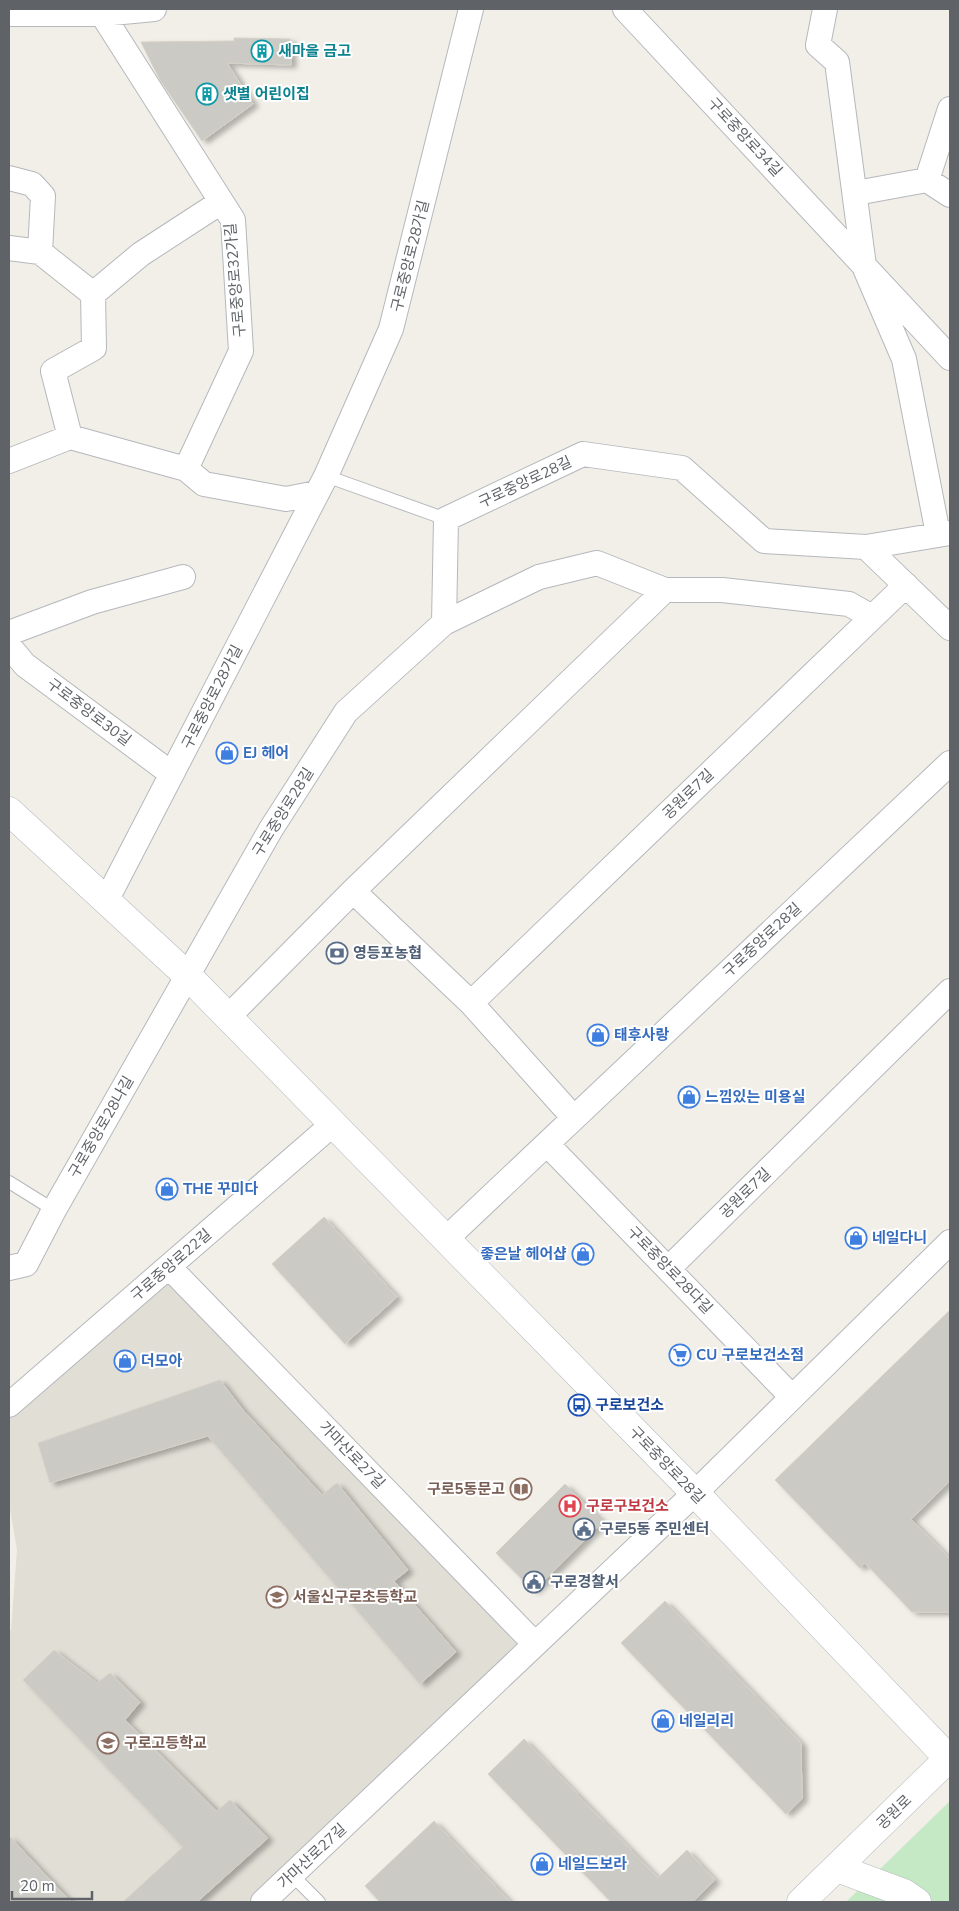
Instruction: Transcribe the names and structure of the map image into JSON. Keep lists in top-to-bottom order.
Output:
{
  "streets": {
    "street": [
      "구로중앙로34길",
      "구로중앙로28가길",
      "구로중앙로32가길",
      "구로중앙로28길",
      "구로중앙로30길",
      "공원로7길",
      "구로중앙로28나길",
      "구로중앙로22길",
      "구로중앙로28다길",
      "가마산로27길",
      "공원로"
    ]
  },
  "crossings": [
    ["구로중앙로34길", "구로중앙로28길"],
    ["구로중앙로28가길", "구로중앙로28길"],
    ["구로중앙로28가길", "구로중앙로30길"],
    ["구로중앙로28길", "공원로7길"],
    ["구로중앙로28길", "구로중앙로28나길"],
    ["구로중앙로28길", "구로중앙로22길"],
    ["구로중앙로28길", "구로중앙로28다길"],
    ["구로중앙로28길", "가마산로27길"],
    ["구로중앙로28길", "공원로"],
    ["공원로7길", "구로중앙로28다길"],
    ["구로중앙로22길", "가마산로27길"]
  ],
  "places": {
    "building": ["새마을 금고", "샛별 어린이집"],
    "shop": [
      "EJ 헤어",
      "태후사랑",
      "느낌있는 미용실",
      "THE 꾸미다",
      "네일다니",
      "좋은날 헤어샵",
      "더모아",
      "네일리리",
      "네일드보라"
    ],
    "bank": ["영등포농협"],
    "supermarket": ["CU 구로보건소점"],
    "bus stop": ["구로보건소"],
    "library": ["구로5동문고"],
    "hospital": ["구로구보건소"],
    "public building": ["구로5동 주민센터", "구로경찰서"],
    "school or university": ["서울신구로초등학교", "구로고등학교"]
  },
  "scale_bar": "20 m"
}
